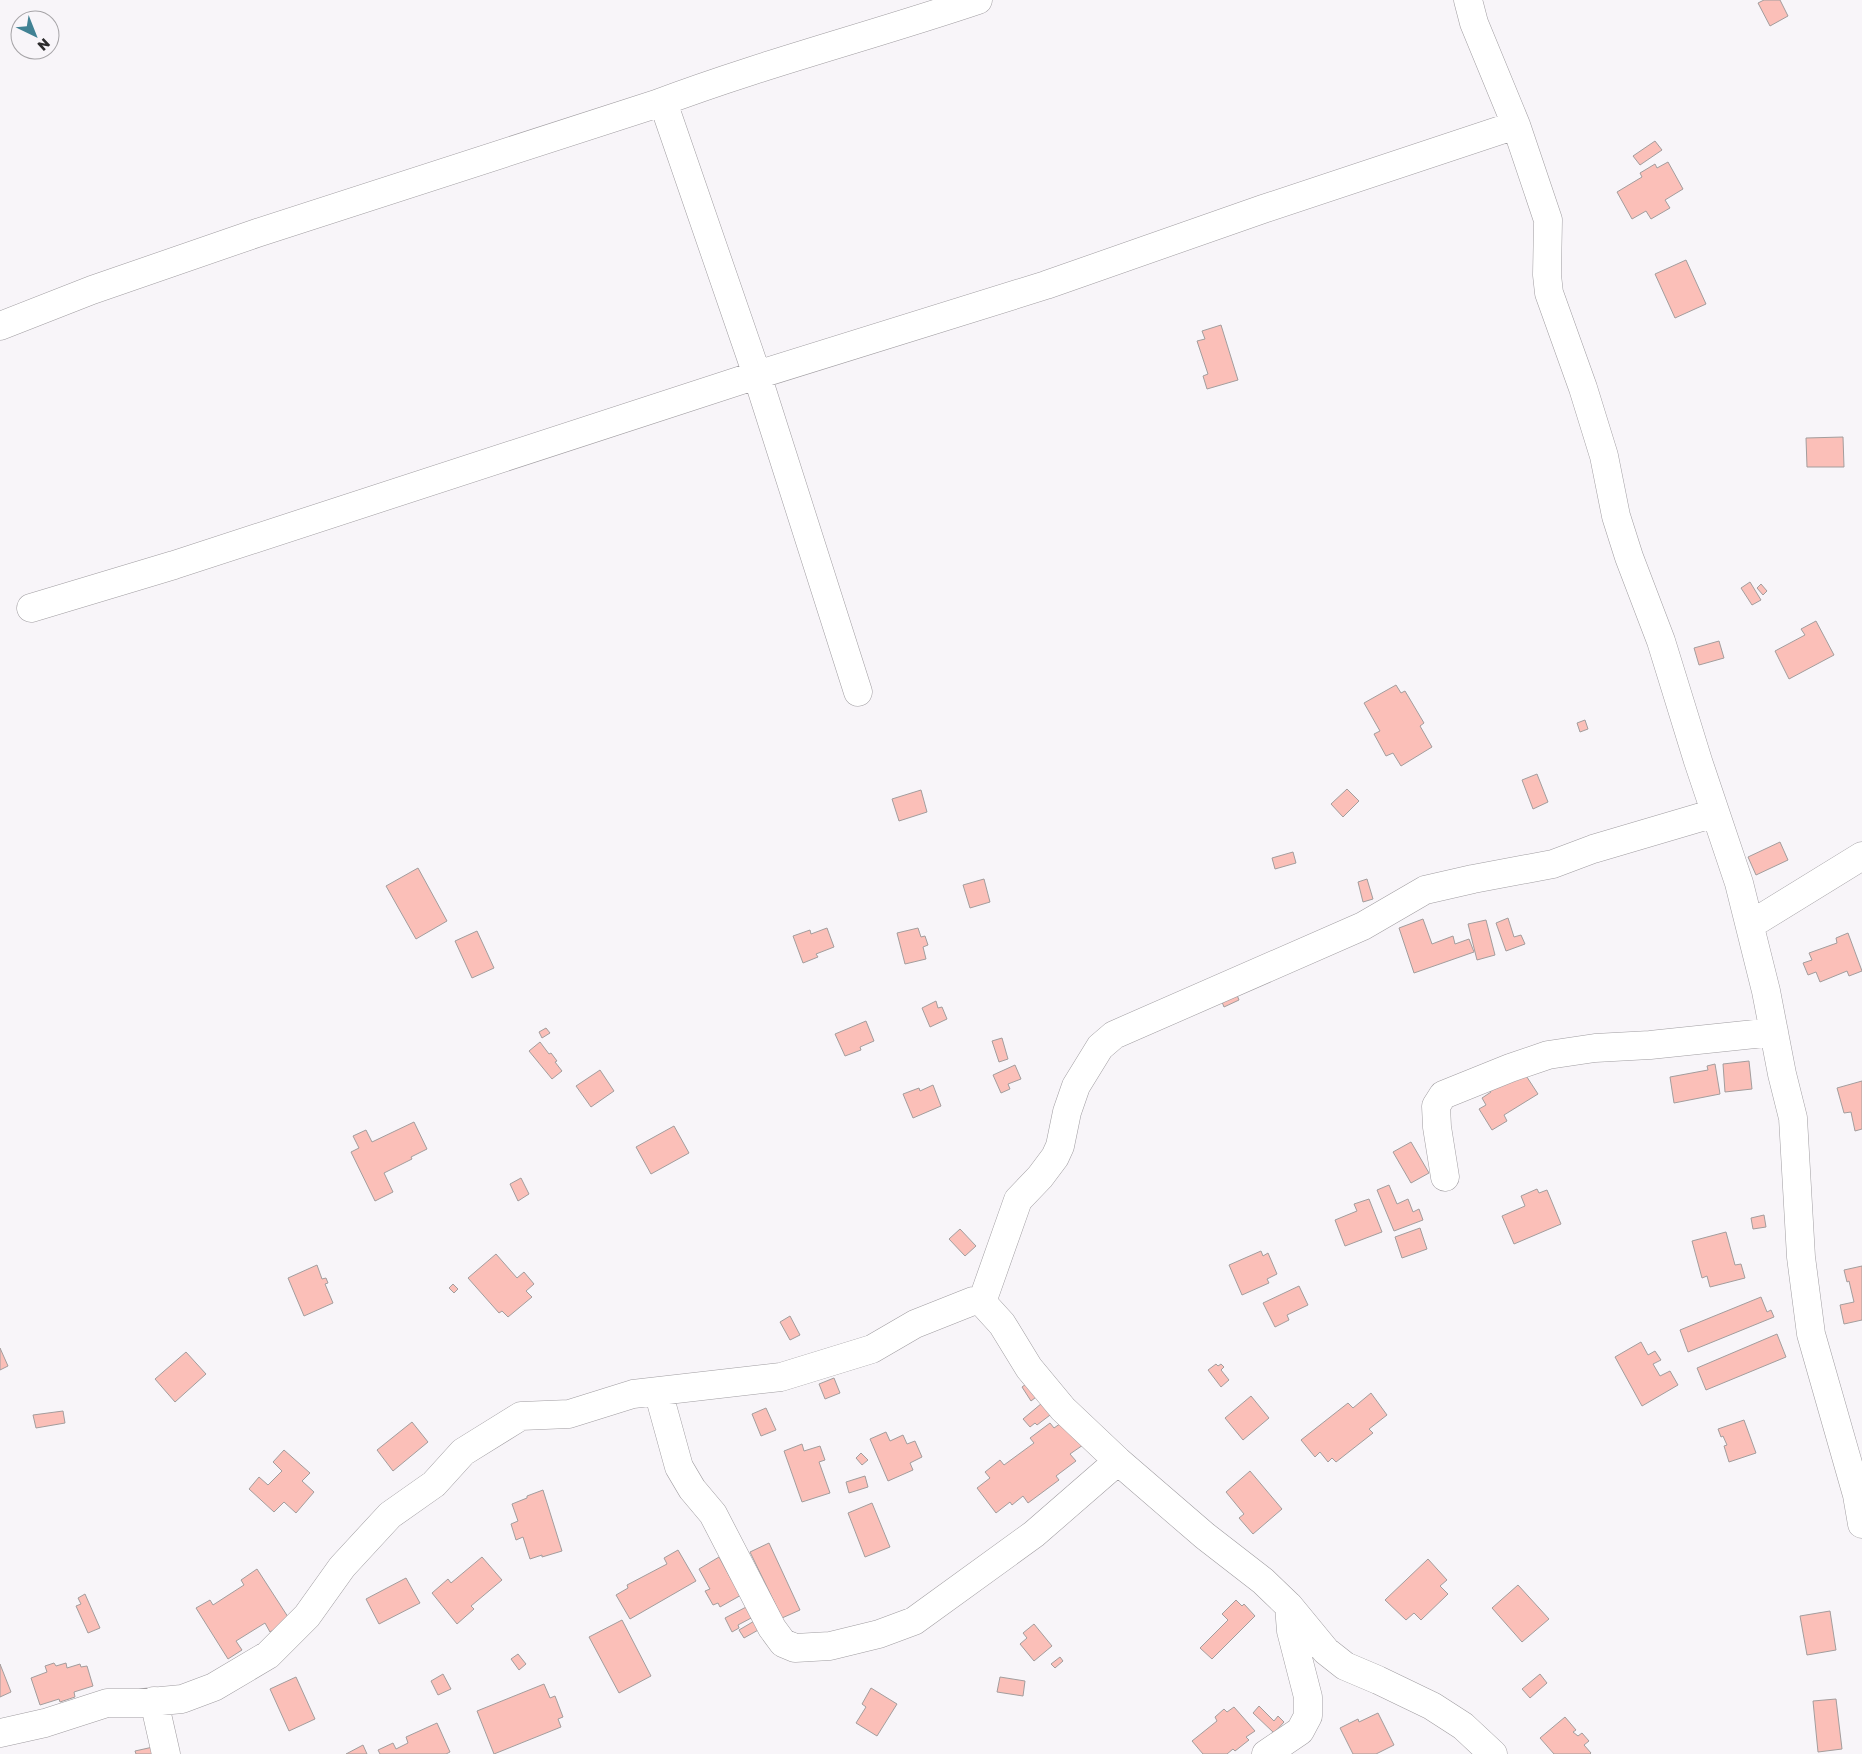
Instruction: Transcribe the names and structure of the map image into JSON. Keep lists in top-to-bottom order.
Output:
{
  "north": "bottom right"
}
